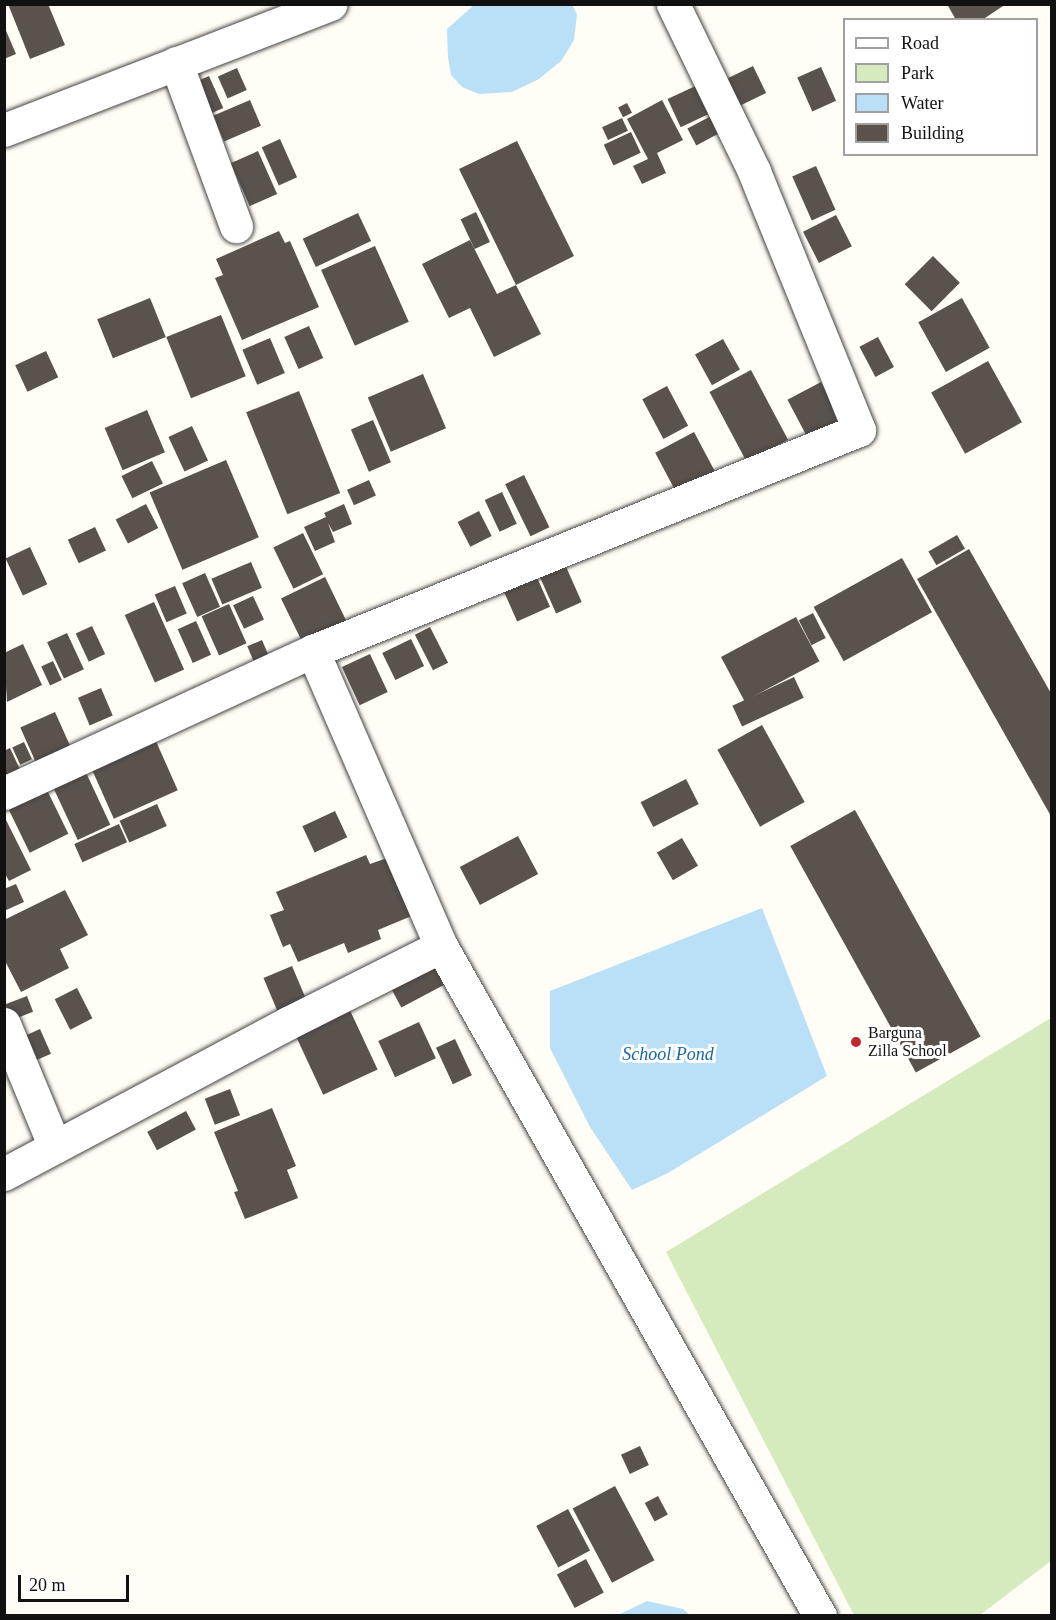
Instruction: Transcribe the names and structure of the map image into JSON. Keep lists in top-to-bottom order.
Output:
{
  "water": ["School Pond"],
  "places": ["Barguna Zilla School"],
  "legend": [
    "Road",
    "Park",
    "Water",
    "Building"
  ],
  "scale_bar": "20 m"
}
